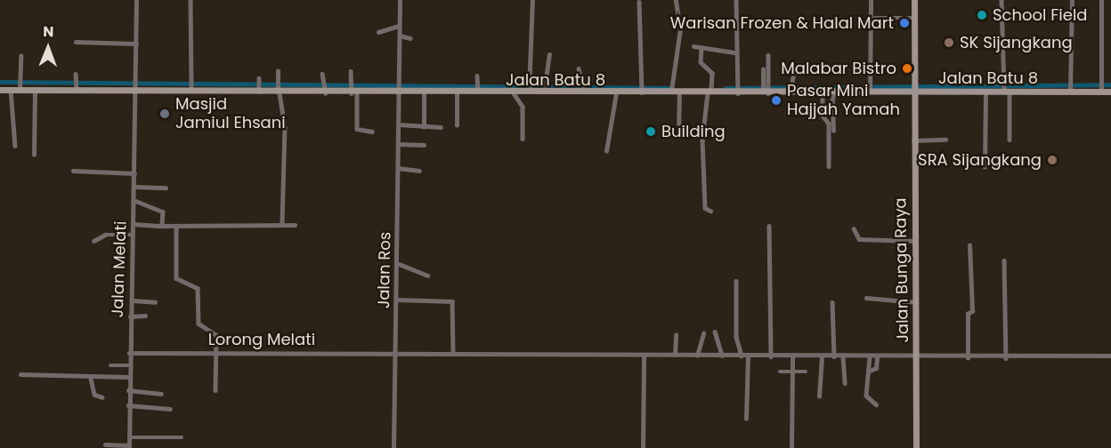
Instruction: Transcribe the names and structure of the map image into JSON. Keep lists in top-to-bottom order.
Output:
{
  "streets": {
    "street": [
      "Jalan Batu 8",
      "Jalan Melati",
      "Jalan Ros",
      "Jalan Bunga Raya",
      "Lorong Melati"
    ]
  },
  "crossings": [
    ["Jalan Batu 8", "Jalan Melati"],
    ["Jalan Batu 8", "Jalan Ros"],
    ["Jalan Batu 8", "Jalan Bunga Raya"],
    ["Jalan Melati", "Lorong Melati"],
    ["Jalan Ros", "Lorong Melati"],
    ["Jalan Bunga Raya", "Lorong Melati"]
  ],
  "places": [
    "School Field",
    "Warisan Frozen & Halal Mart",
    "SK Sijangkang",
    "Malabar Bistro",
    "Pasar Mini Hajjah Yamah",
    "Masjid Jamiul Ehsani",
    "Building",
    "SRA Sijangkang"
  ],
  "north": "top"
}
